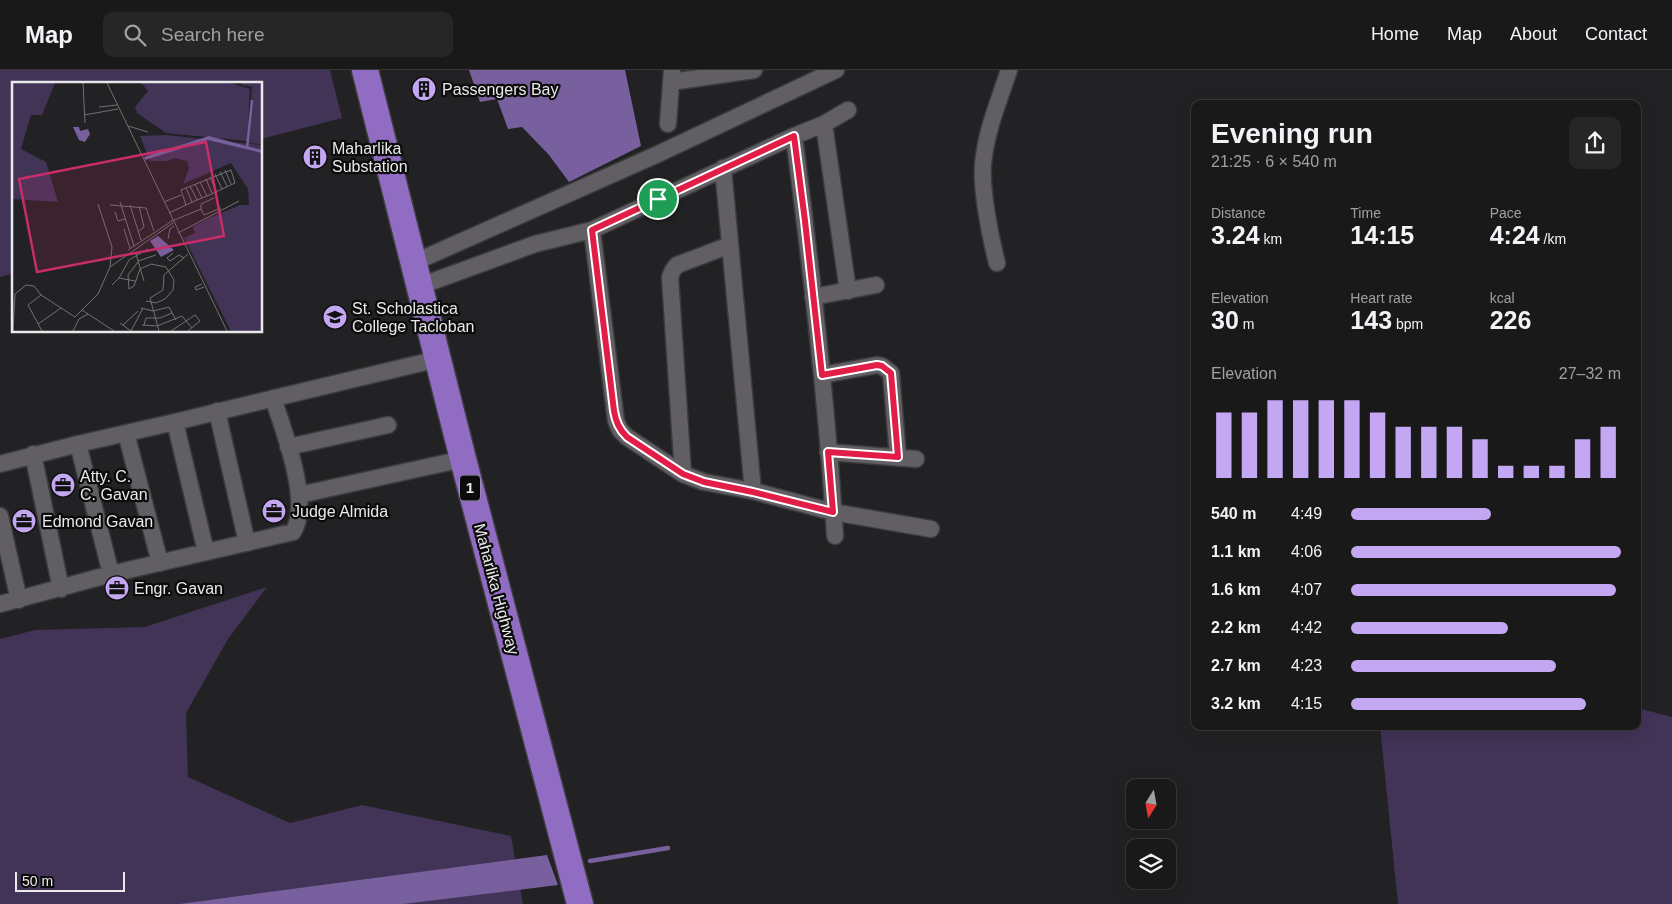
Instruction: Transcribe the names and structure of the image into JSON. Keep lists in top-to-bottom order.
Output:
{
  "streets": {
    "highway": ["1", "Maharlika Highway"]
  },
  "places": {
    "building": ["Passengers Bay", "Maharlika Substation"],
    "school or university": ["St. Scholastica College Tacloban"],
    "office": [
      "Atty. C. C. Gavan",
      "Judge Almida",
      "Edmond Gavan",
      "Engr. Gavan"
    ]
  },
  "scale_bar": "50 m",
  "north": "bottom",
  "page": {
    "header": "Map",
    "search": "Search here",
    "nav": [
      "Home",
      "Map",
      "About",
      "Contact"
    ],
    "heading": ["Evening run", "21:25 · 6 × 540 m"],
    "stats": [
      ["Distance", "3.24 km"],
      ["Time", "14:15"],
      ["Pace", "4:24 /km"],
      ["Elevation", "30 m"],
      ["Heart rate", "143 bpm"],
      ["kcal", "226"]
    ],
    "chart": ["Elevation", "27–32 m"],
    "list": [
      {
        "name": "540 m",
        "note": "4:49"
      },
      {
        "name": "1.1 km",
        "note": "4:06"
      },
      {
        "name": "1.6 km",
        "note": "4:07"
      },
      {
        "name": "2.2 km",
        "note": "4:42"
      },
      {
        "name": "2.7 km",
        "note": "4:23"
      },
      {
        "name": "3.2 km",
        "note": "4:15"
      }
    ],
    "scale": "50 m"
  }
}
